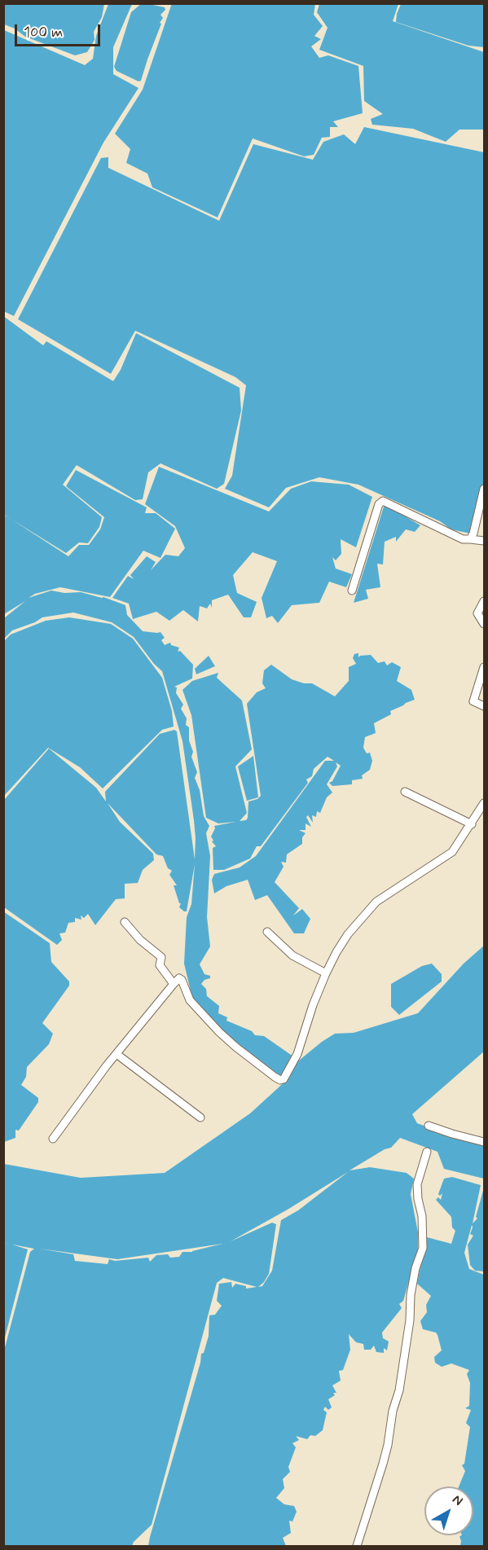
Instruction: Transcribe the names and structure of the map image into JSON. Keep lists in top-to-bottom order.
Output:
{
  "scale_bar": "100 m",
  "north": "top right"
}
